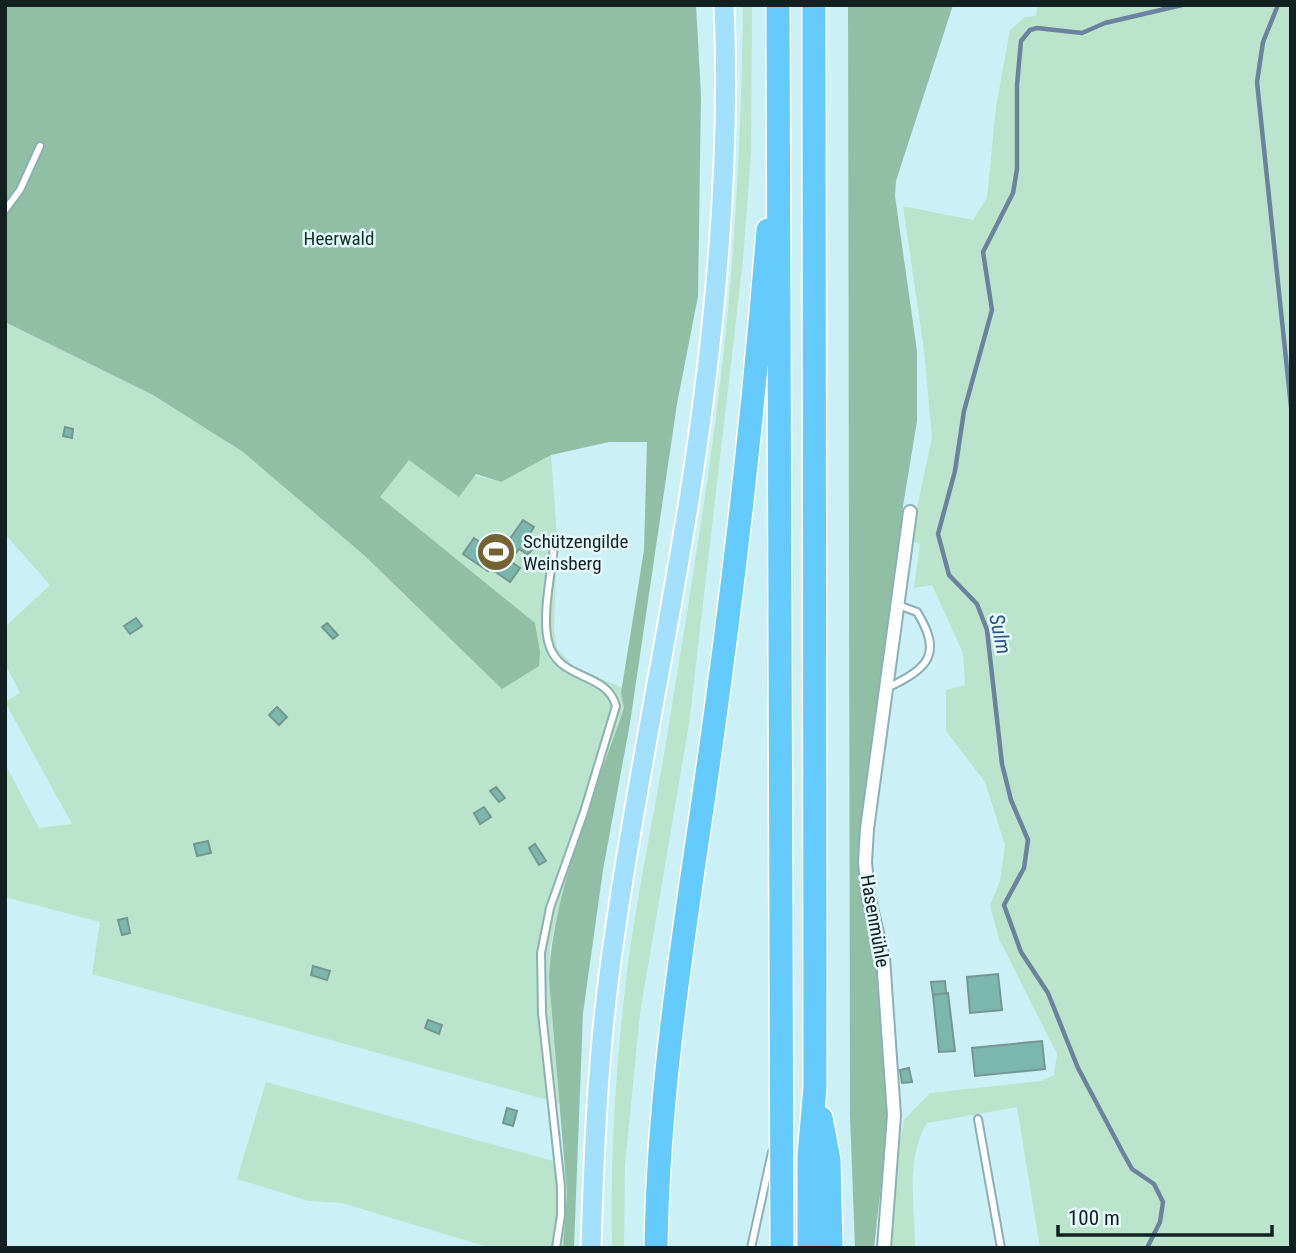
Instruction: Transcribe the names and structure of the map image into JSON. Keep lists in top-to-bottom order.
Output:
{
  "streets": {
    "street": ["Hasenmühle"]
  },
  "water": ["Sulm"],
  "parks": ["Heerwald"],
  "places": {
    "sports": ["Schützengilde Weinsberg"]
  },
  "scale_bar": "100 m"
}
